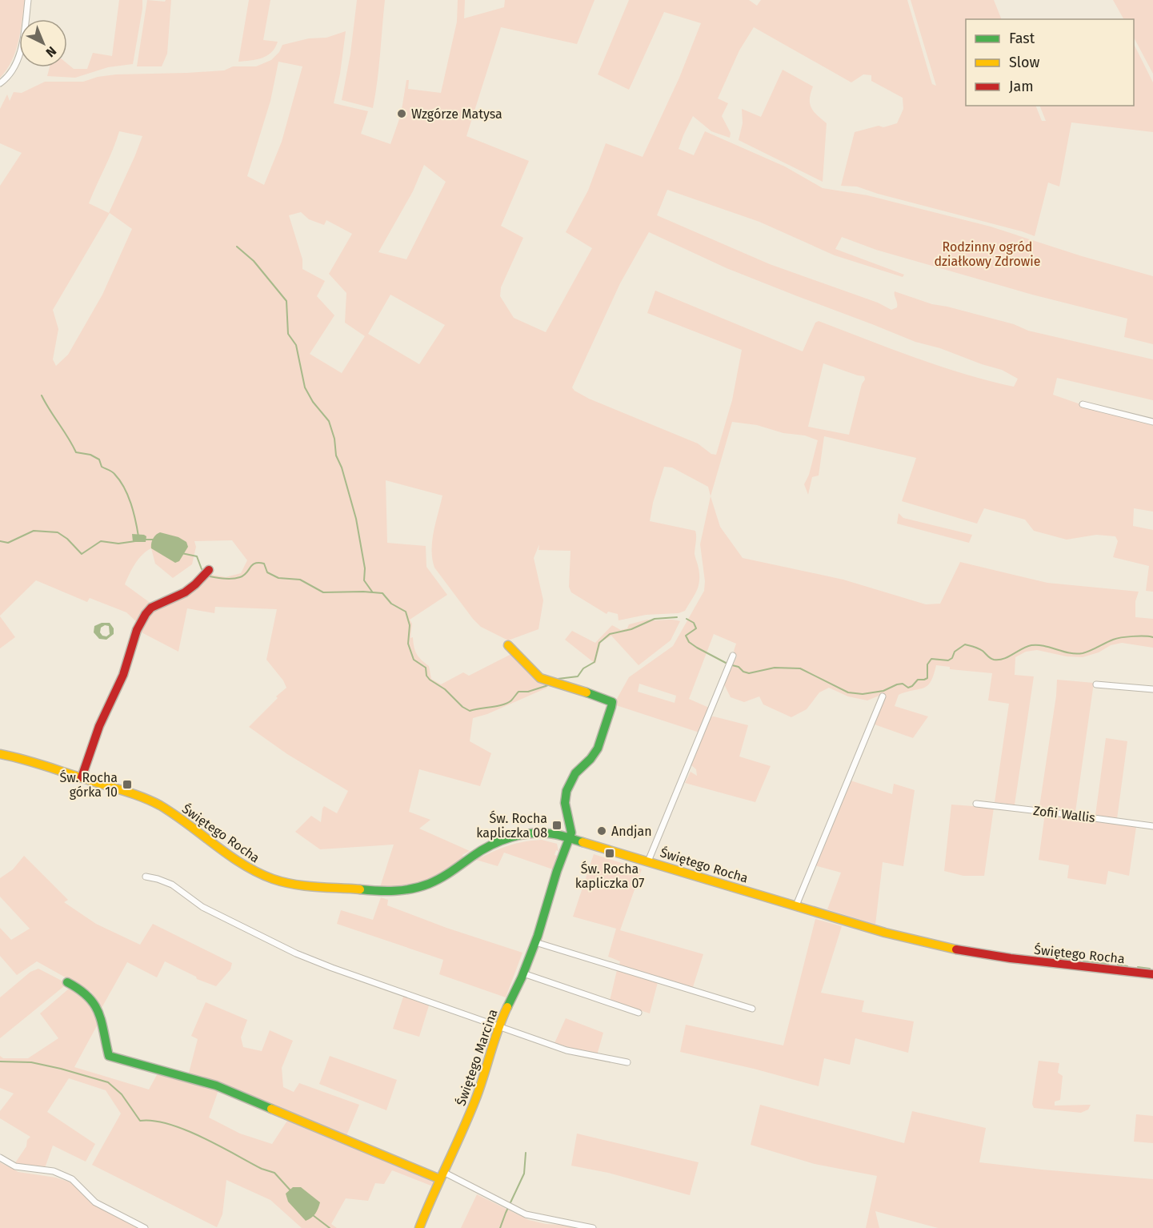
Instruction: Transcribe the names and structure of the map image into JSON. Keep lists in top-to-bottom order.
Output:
{
  "streets": {
    "street": ["Zofii Wallis", "Świętego Rocha", "Świętego Marcina"]
  },
  "crossings": [
    ["Świętego Rocha", "Świętego Marcina"]
  ],
  "parks": ["Rodzinny ogród działkowy Zdrowie"],
  "places": {
    "other": ["Wzgórze Matysa", "Andjan"],
    "transit": ["Św. Rocha górka 10", "Św. Rocha kapliczka 08", "Św. Rocha kapliczka 07"]
  },
  "legend": ["Fast", "Slow", "Jam"],
  "north": "bottom right"
}
